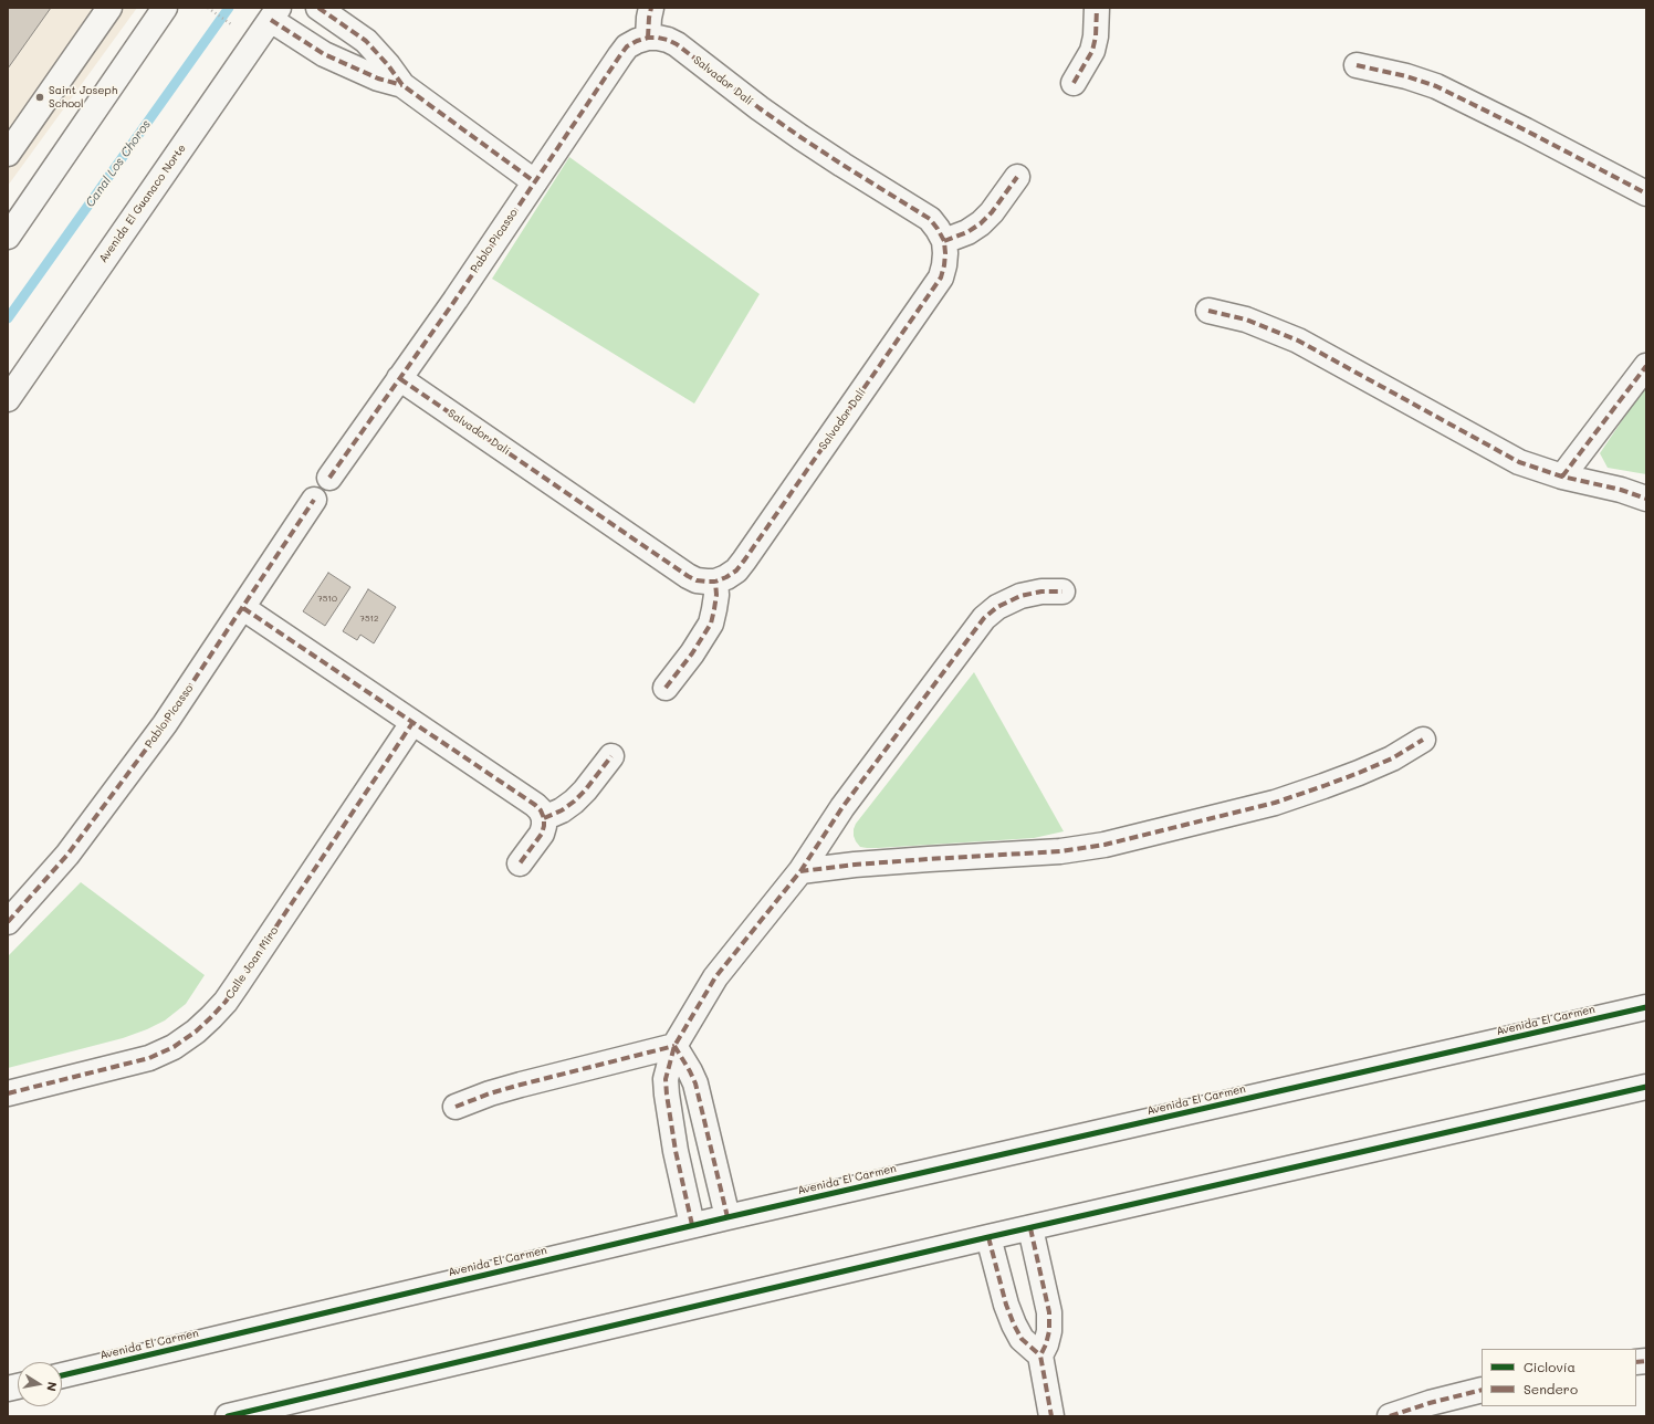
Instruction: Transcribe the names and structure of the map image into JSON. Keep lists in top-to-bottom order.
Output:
{
  "streets": {
    "street": [
      "Salvador Dalí",
      "Avenida El Guanaco Norte",
      "Pablo Picasso",
      "Calle Joan Miro",
      "Avenida El Carmen"
    ]
  },
  "crossings": [
    ["Salvador Dalí", "Pablo Picasso"]
  ],
  "water": ["Canal Los Choros"],
  "places": ["Saint Joseph School"],
  "house_numbers": ["7510", "7512"],
  "legend": ["Ciclovía", "Sendero"],
  "north": "right"
}
